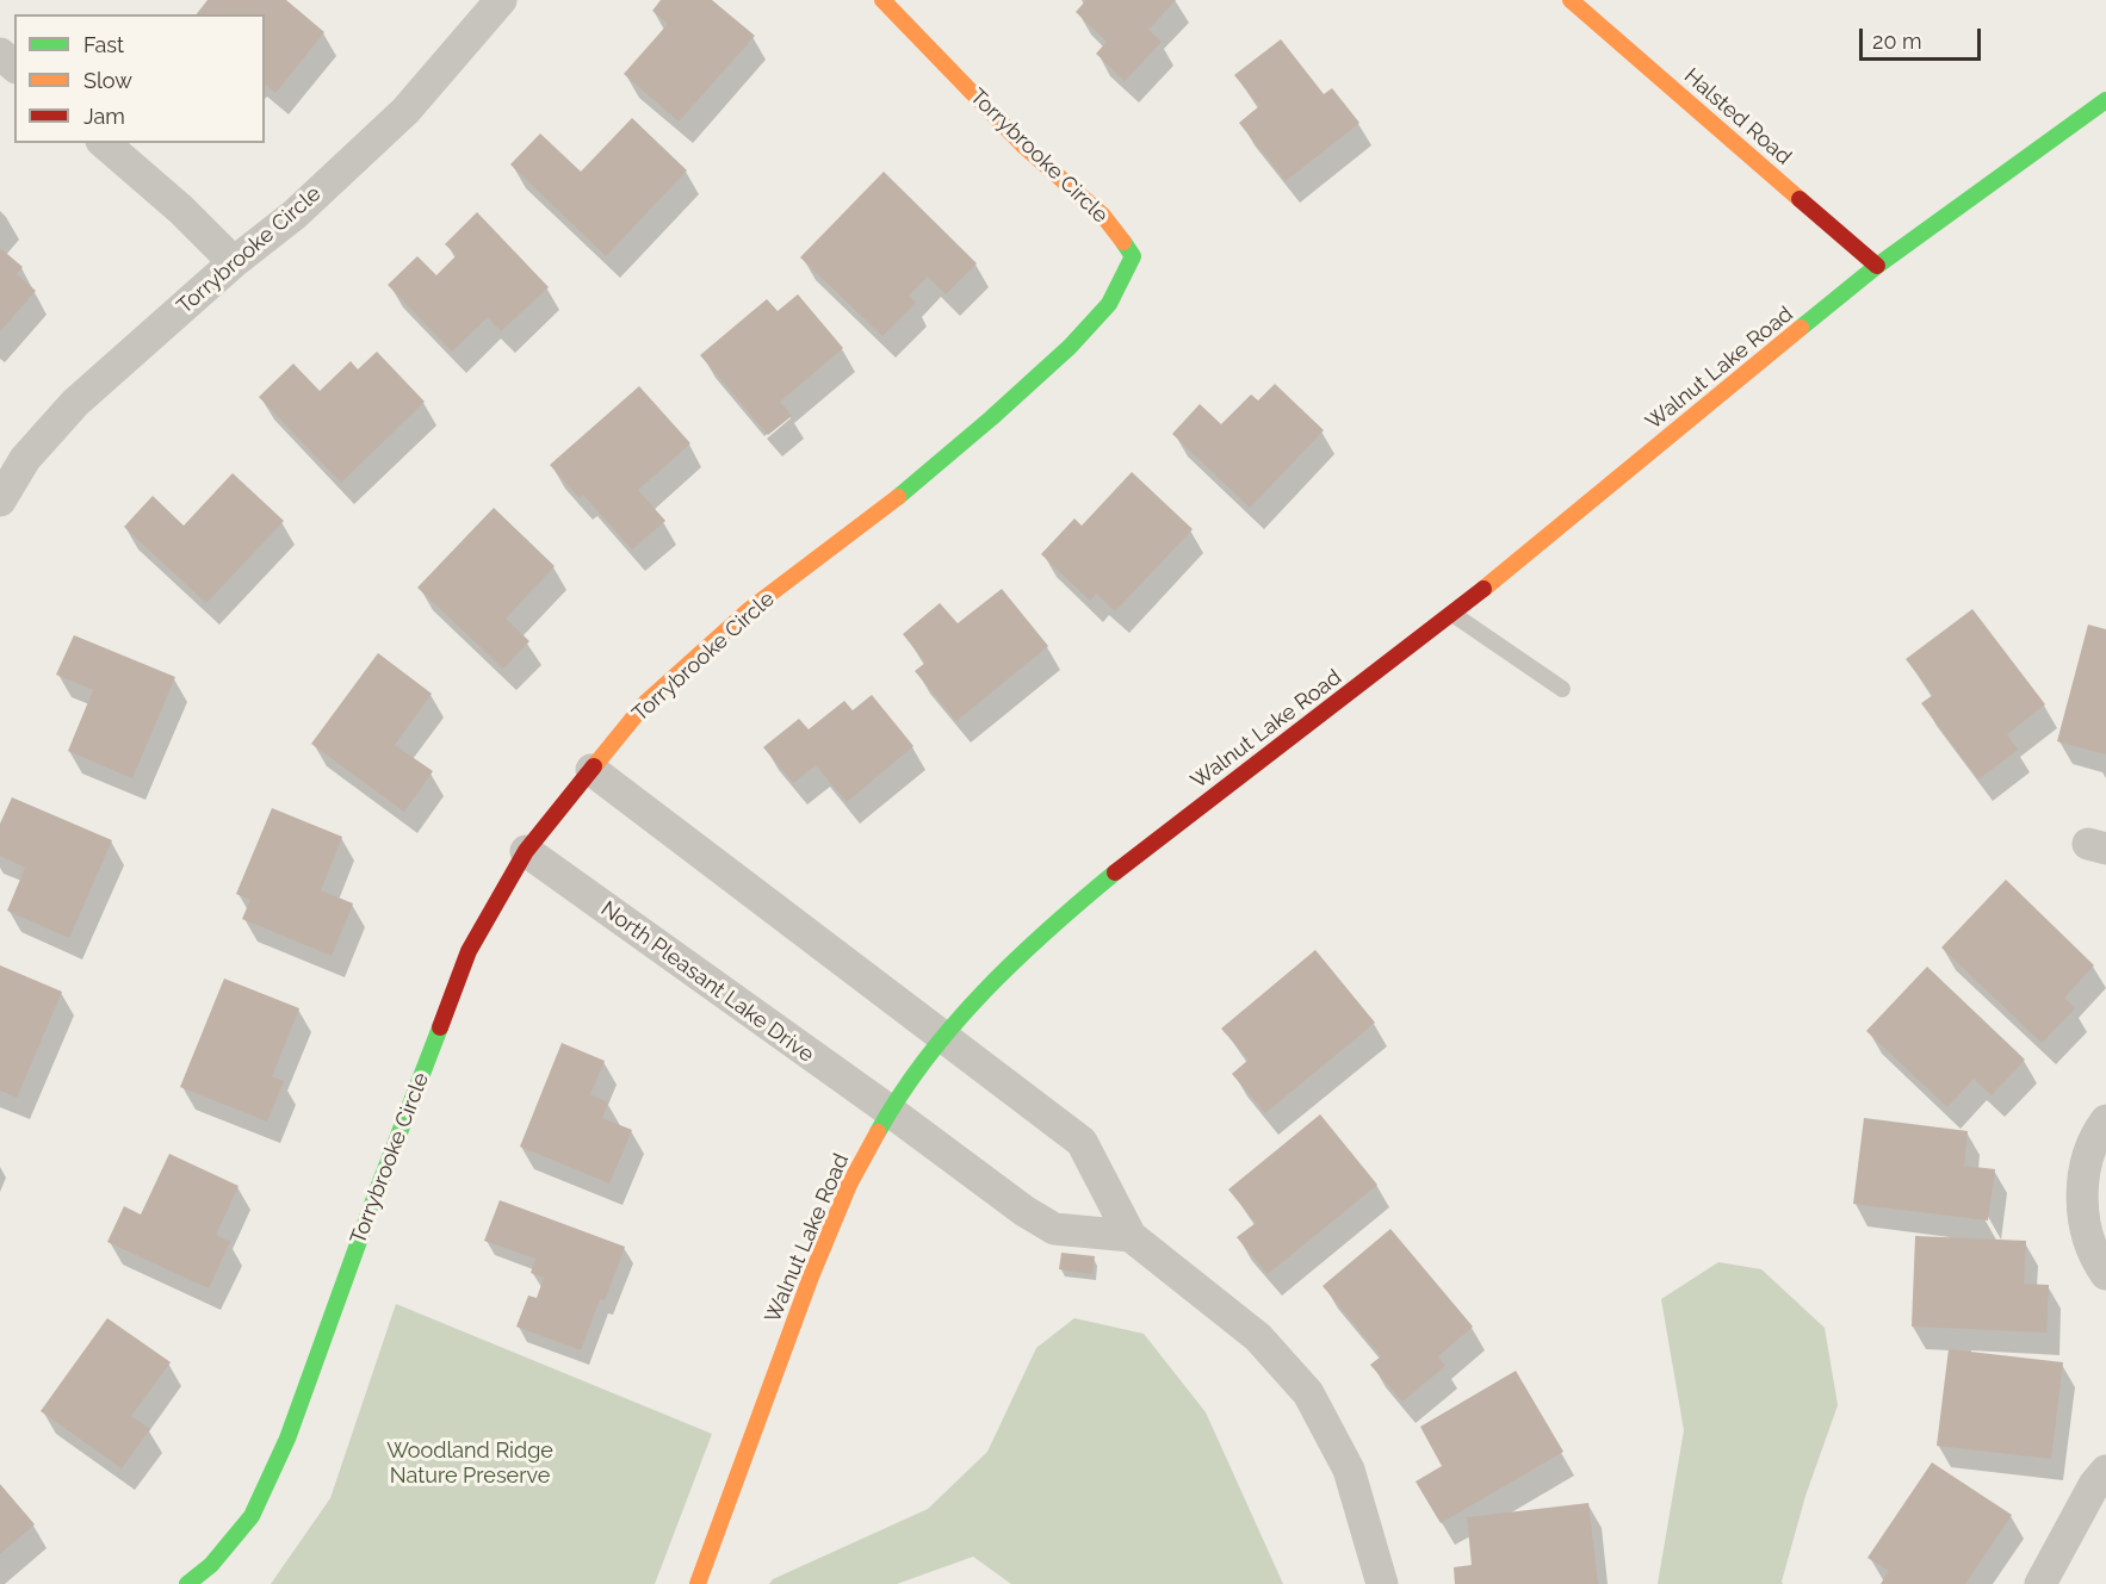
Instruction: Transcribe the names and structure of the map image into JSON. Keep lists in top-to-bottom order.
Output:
{
  "streets": {
    "street": [
      "Halsted Road",
      "Torrybrooke Circle",
      "Walnut Lake Road",
      "North Pleasant Lake Drive"
    ]
  },
  "crossings": [
    ["Halsted Road", "Walnut Lake Road"],
    ["Torrybrooke Circle", "North Pleasant Lake Drive"],
    ["Walnut Lake Road", "North Pleasant Lake Drive"]
  ],
  "parks": ["Woodland Ridge Nature Preserve"],
  "legend": ["Fast", "Slow", "Jam"],
  "scale_bar": "20 m"
}
